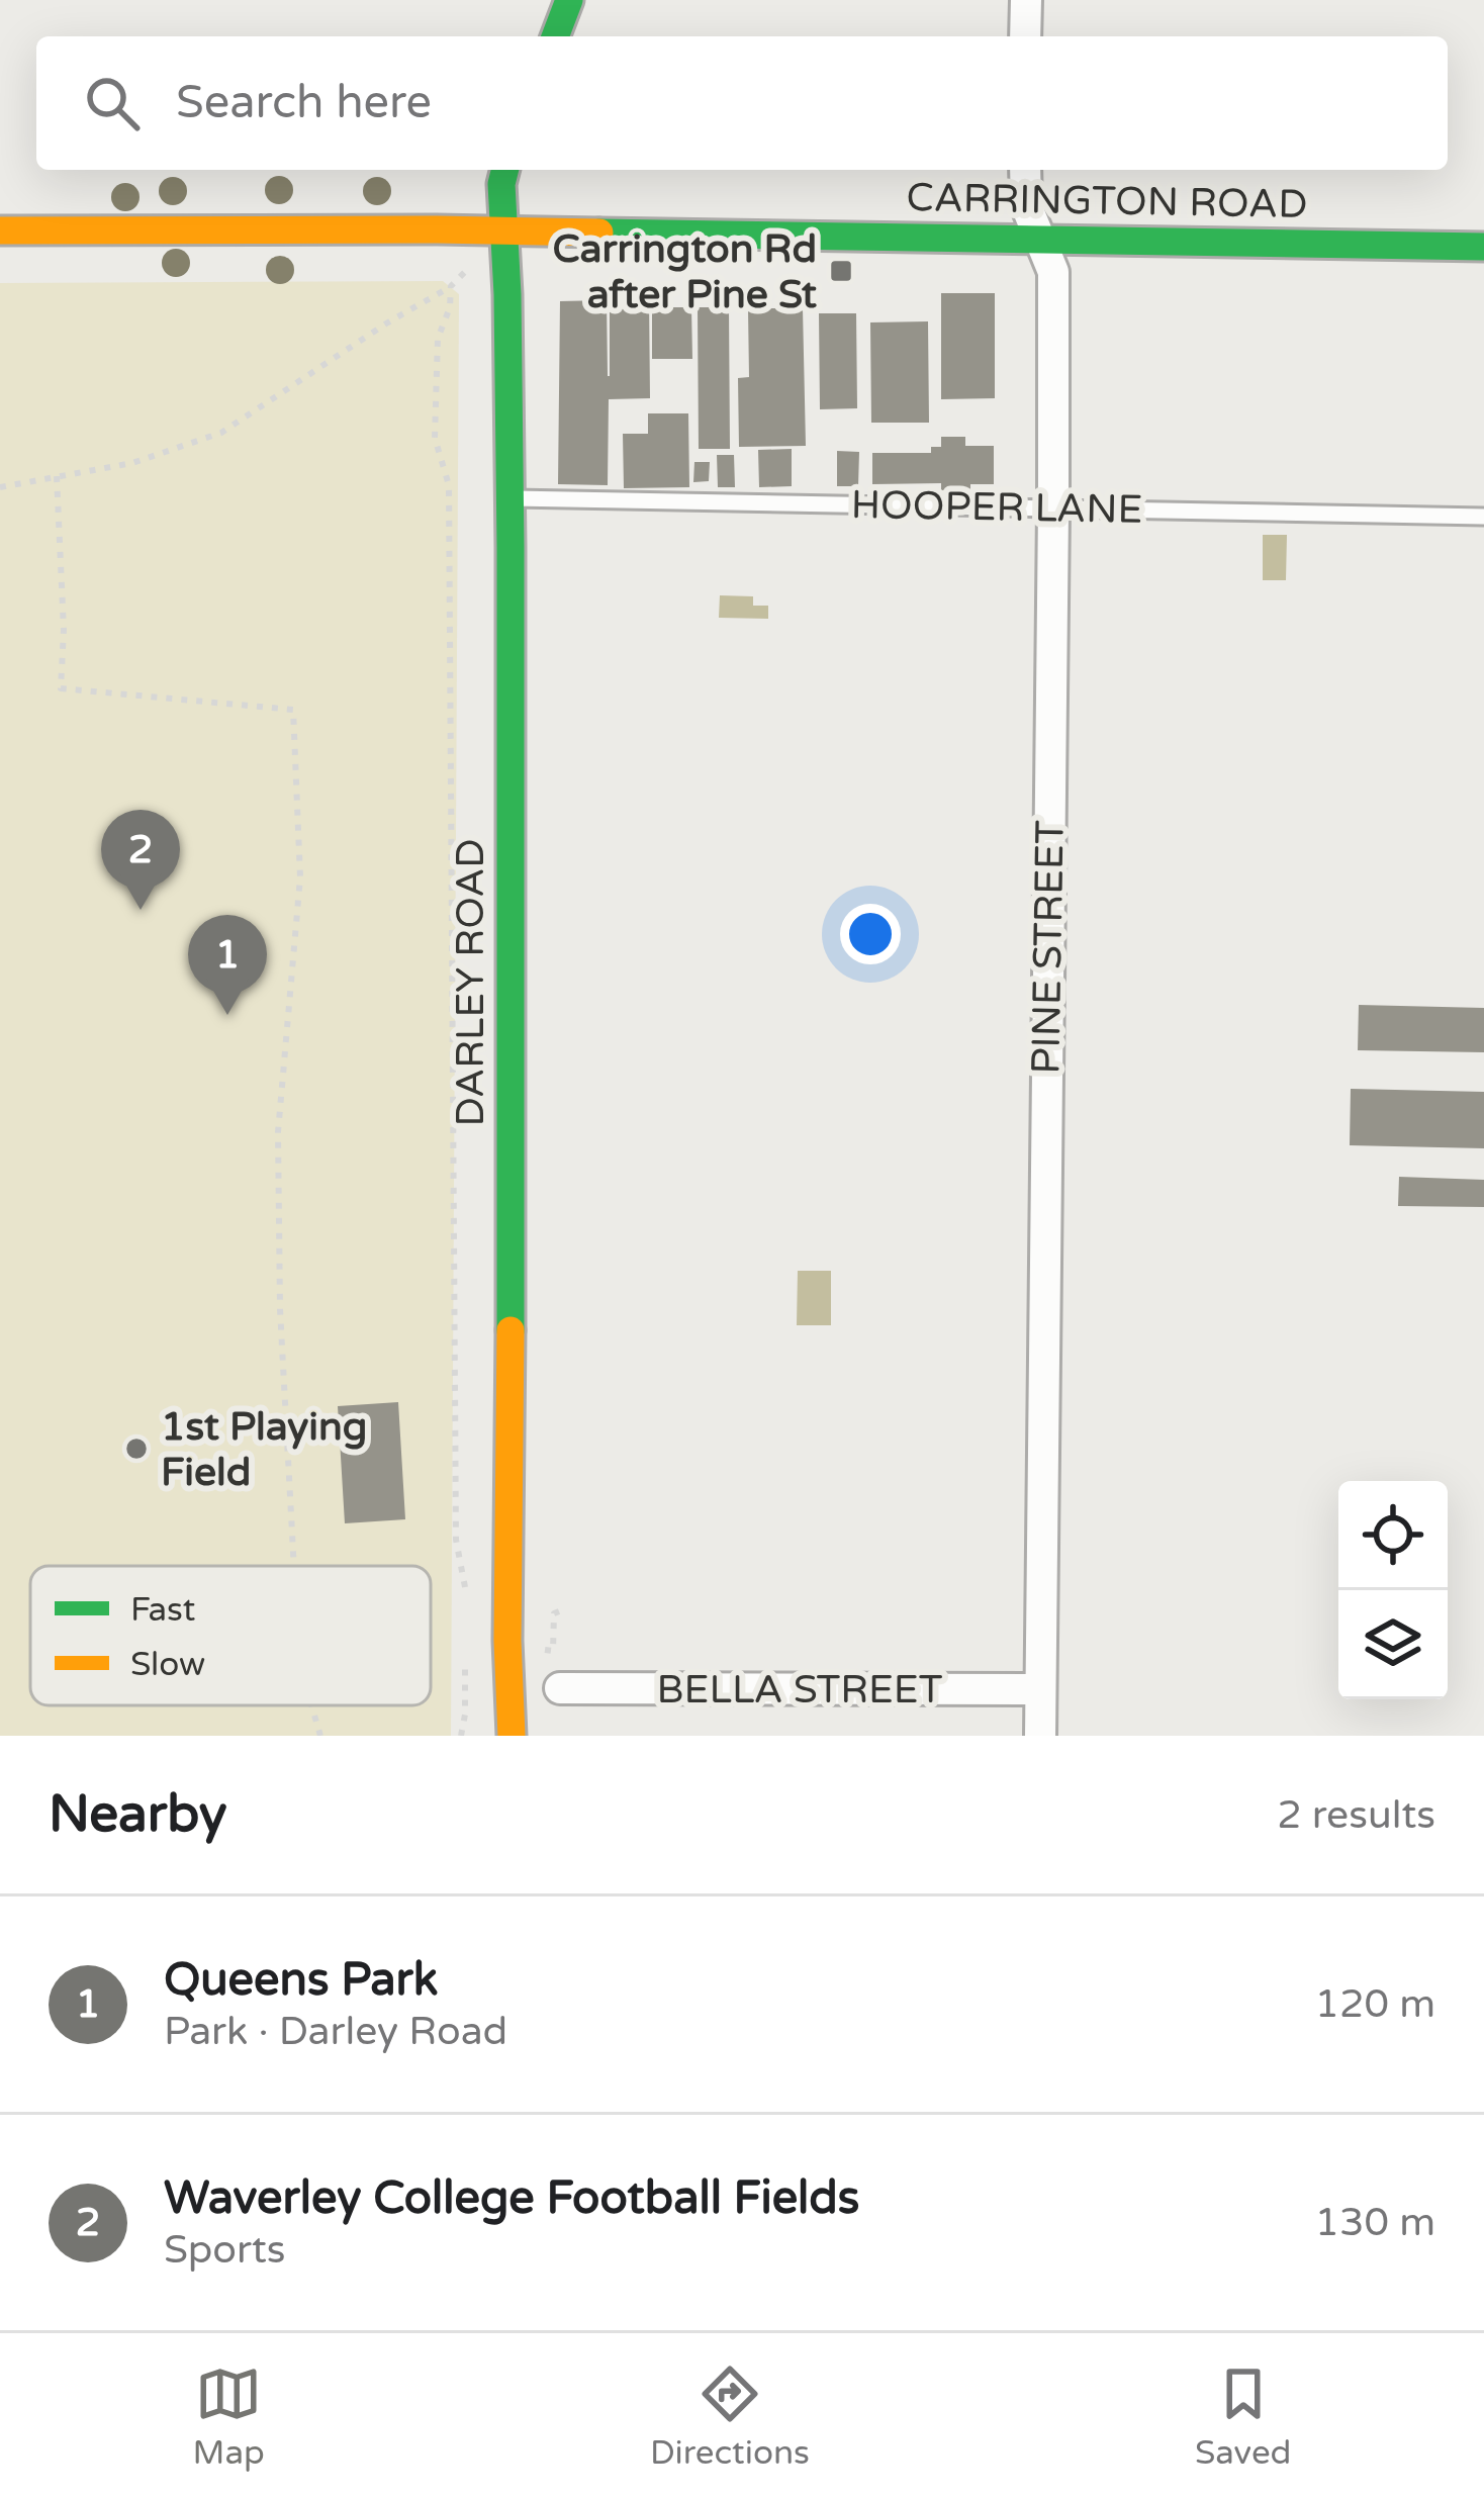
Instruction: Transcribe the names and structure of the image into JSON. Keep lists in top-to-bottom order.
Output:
{
  "streets": {
    "main road": ["CARRINGTON ROAD", "DARLEY ROAD"],
    "street": ["PINE STREET", "BELLA STREET"],
    "lane": ["HOOPER LANE"]
  },
  "crossings": [
    ["CARRINGTON ROAD", "PINE STREET"],
    ["CARRINGTON ROAD", "DARLEY ROAD"],
    ["HOOPER LANE", "PINE STREET"],
    ["HOOPER LANE", "DARLEY ROAD"],
    ["PINE STREET", "BELLA STREET"]
  ],
  "places": {
    "transit": ["Carrington Rd after Pine St"],
    "other": ["1st Playing Field"]
  },
  "legend": ["Fast", "Slow"],
  "page": {
    "search": "Search here",
    "pins": ["2", "1"],
    "heading": ["Nearby", "2 results"],
    "list": [
      {
        "mark": "1",
        "name": "Queens Park",
        "note": "Park · Darley Road",
        "value": "120 m"
      },
      {
        "mark": "2",
        "name": "Waverley College Football Fields",
        "note": "Sports",
        "value": "130 m"
      }
    ],
    "nav": ["Map", "Directions", "Saved"]
  }
}
